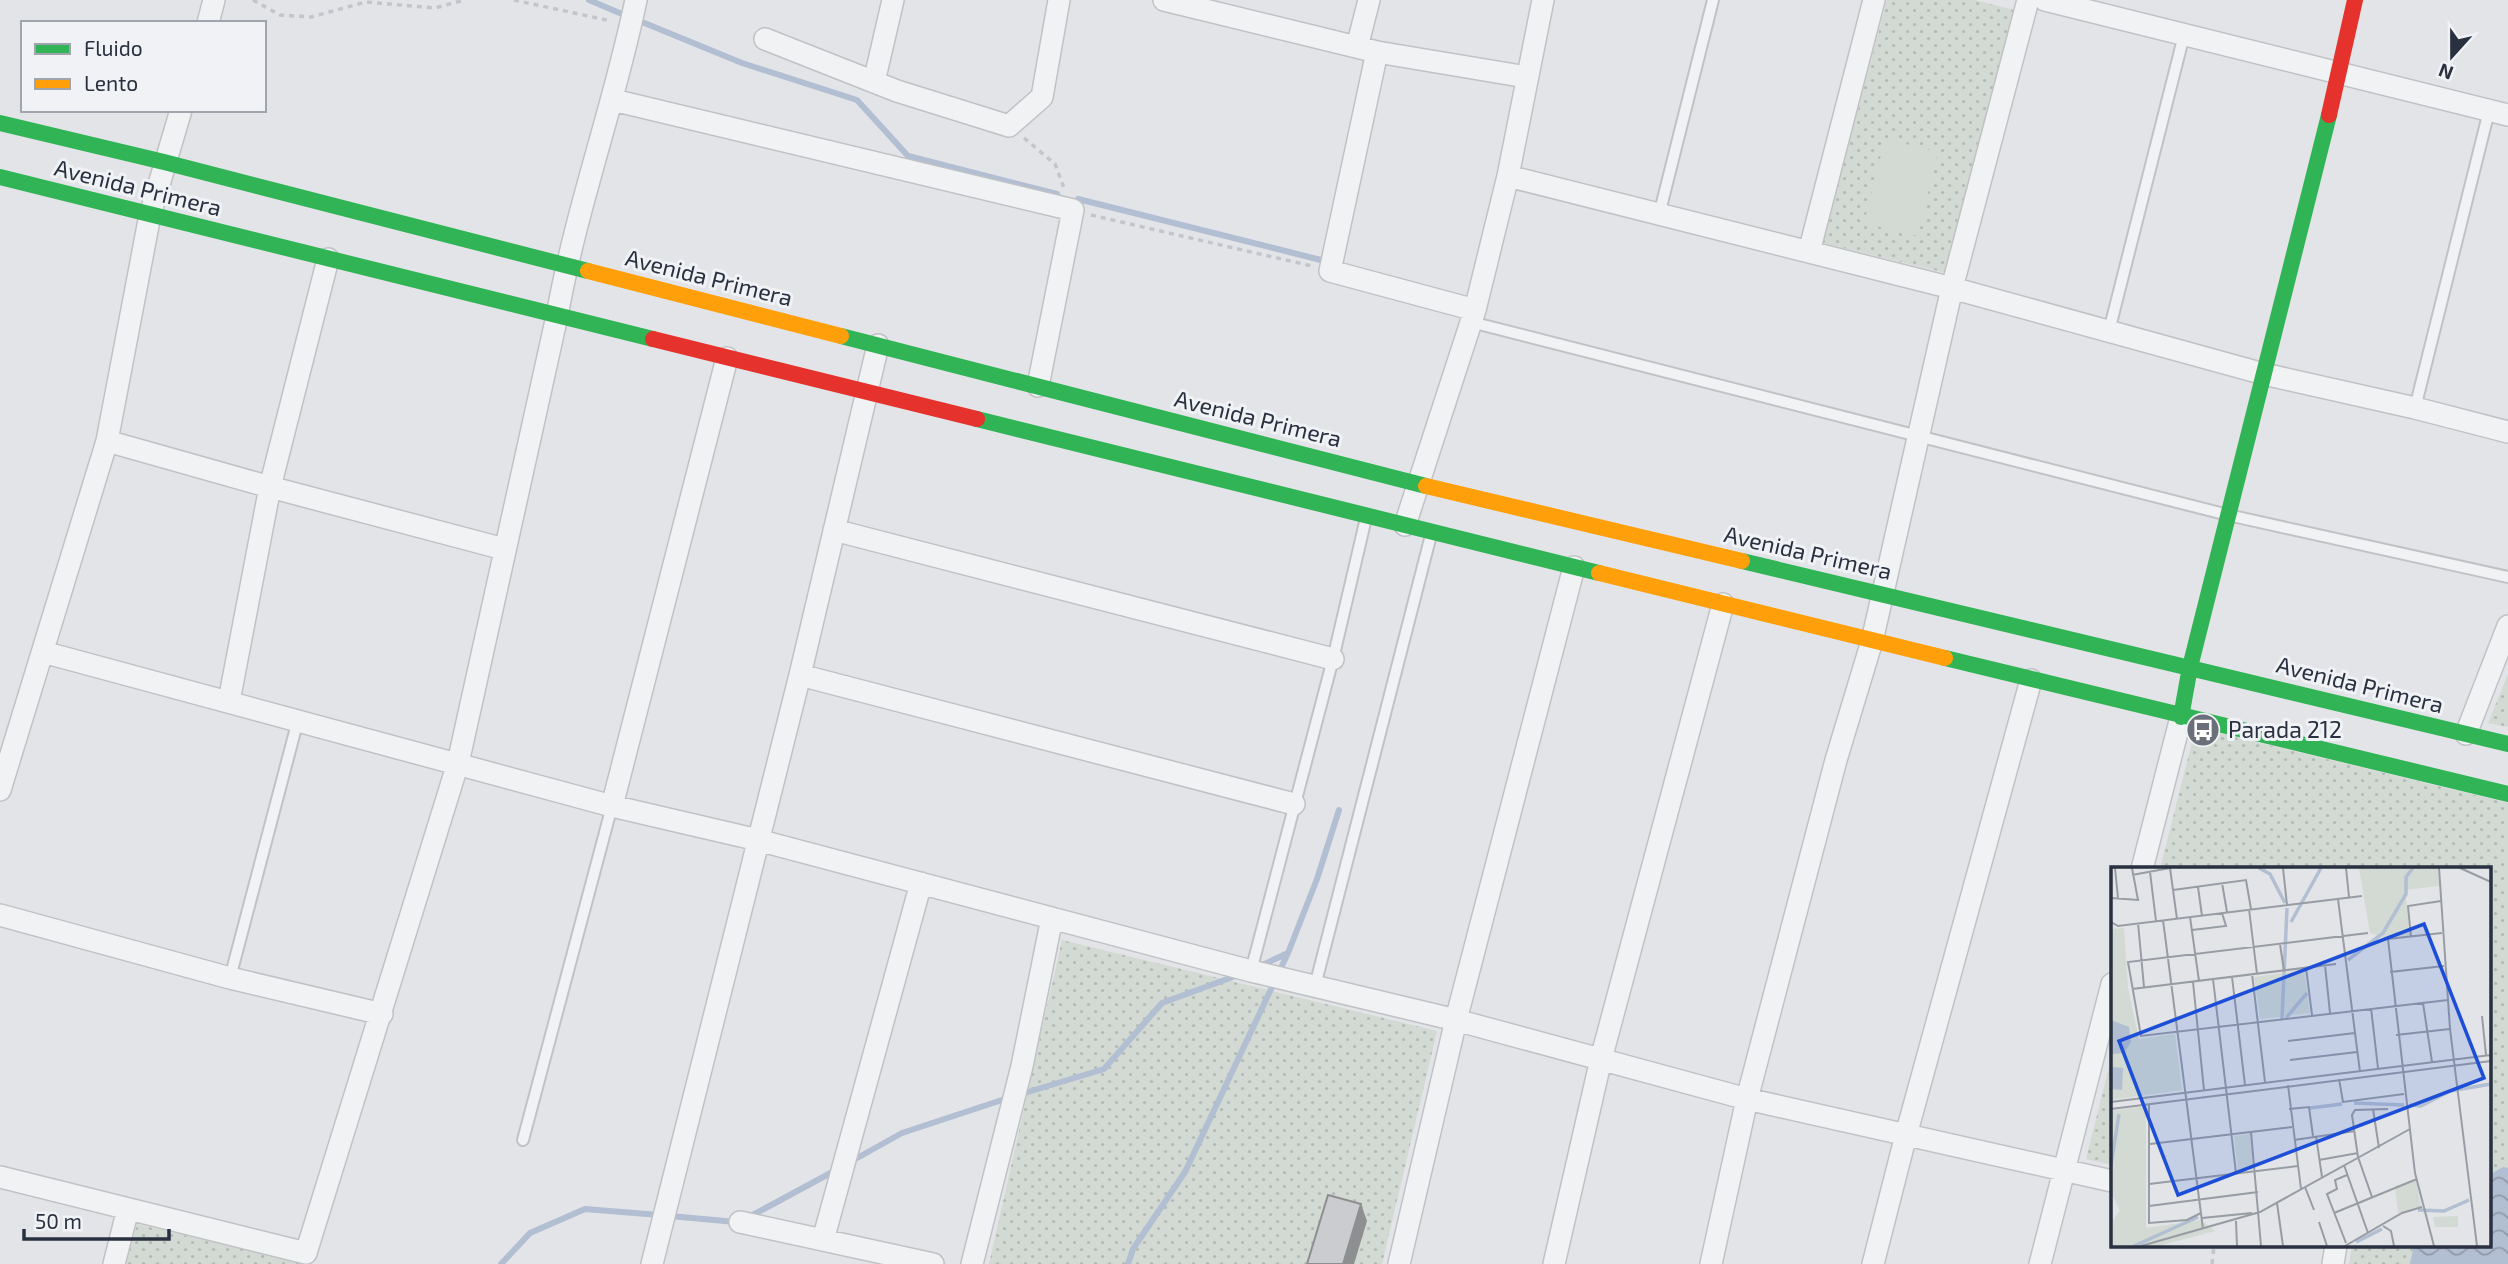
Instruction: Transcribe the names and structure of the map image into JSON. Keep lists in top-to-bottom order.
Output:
{
  "streets": {
    "main road": ["Avenida Primera"]
  },
  "places": {
    "bus stop": ["Parada 212"]
  },
  "legend": ["Fluido", "Lento"],
  "scale_bar": "50 m",
  "north": "bottom"
}
